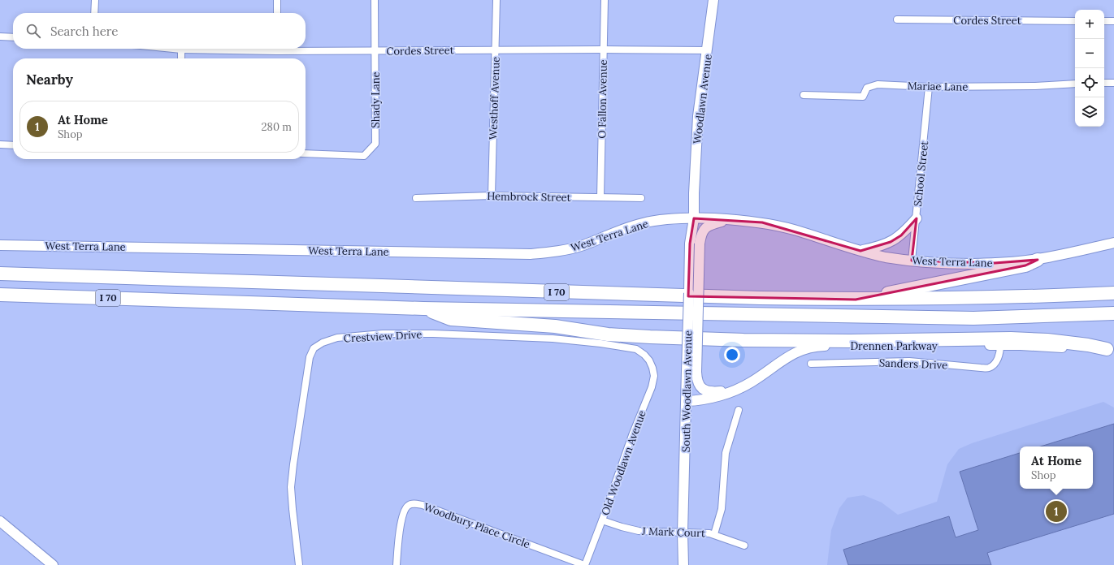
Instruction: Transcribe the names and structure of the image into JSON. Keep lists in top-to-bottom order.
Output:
{
  "streets": {
    "highway": ["I 70"],
    "main road": [
      "Woodlawn Avenue",
      "West Terra Lane",
      "Drennen Parkway",
      "South Woodlawn Avenue"
    ],
    "street": [
      "Cordes Street",
      "Mariae Lane",
      "Westhoff Avenue",
      "O Fallon Avenue",
      "Shady Lane",
      "School Street",
      "Hembrock Street",
      "Crestview Drive",
      "Sanders Drive",
      "Old Woodlawn Avenue",
      "Woodbury Place Circle",
      "J Mark Court"
    ]
  },
  "crossings": [
    ["Cordes Street", "Westhoff Avenue"],
    ["Cordes Street", "O Fallon Avenue"],
    ["Cordes Street", "Woodlawn Avenue"],
    ["Cordes Street", "Shady Lane"],
    ["Mariae Lane", "School Street"],
    ["Westhoff Avenue", "Hembrock Street"],
    ["O Fallon Avenue", "Hembrock Street"],
    ["Woodlawn Avenue", "West Terra Lane"],
    ["Woodlawn Avenue", "South Woodlawn Avenue"],
    ["School Street", "West Terra Lane"],
    ["West Terra Lane", "South Woodlawn Avenue"],
    ["Crestview Drive", "Old Woodlawn Avenue"],
    ["Drennen Parkway", "Sanders Drive"],
    ["Drennen Parkway", "South Woodlawn Avenue"],
    ["South Woodlawn Avenue", "J Mark Court"],
    ["Old Woodlawn Avenue", "Woodbury Place Circle"],
    ["Old Woodlawn Avenue", "J Mark Court"]
  ],
  "page": {
    "map_buttons": ["+", "−"],
    "search": "Search here",
    "heading": "Nearby",
    "list": [
      {
        "mark": "1",
        "name": "At Home",
        "note": "Shop",
        "value": "280 m"
      }
    ],
    "popup": ["At Home", "Shop"],
    "pins": "1"
  }
}
